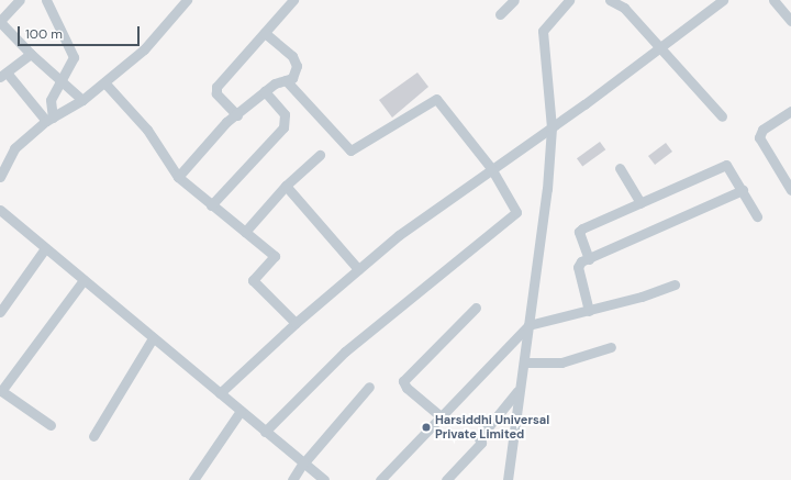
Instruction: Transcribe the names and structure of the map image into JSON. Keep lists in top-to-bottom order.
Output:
{
  "places": ["Harsiddhi Universal Private Limited"],
  "scale_bar": "100 m"
}
